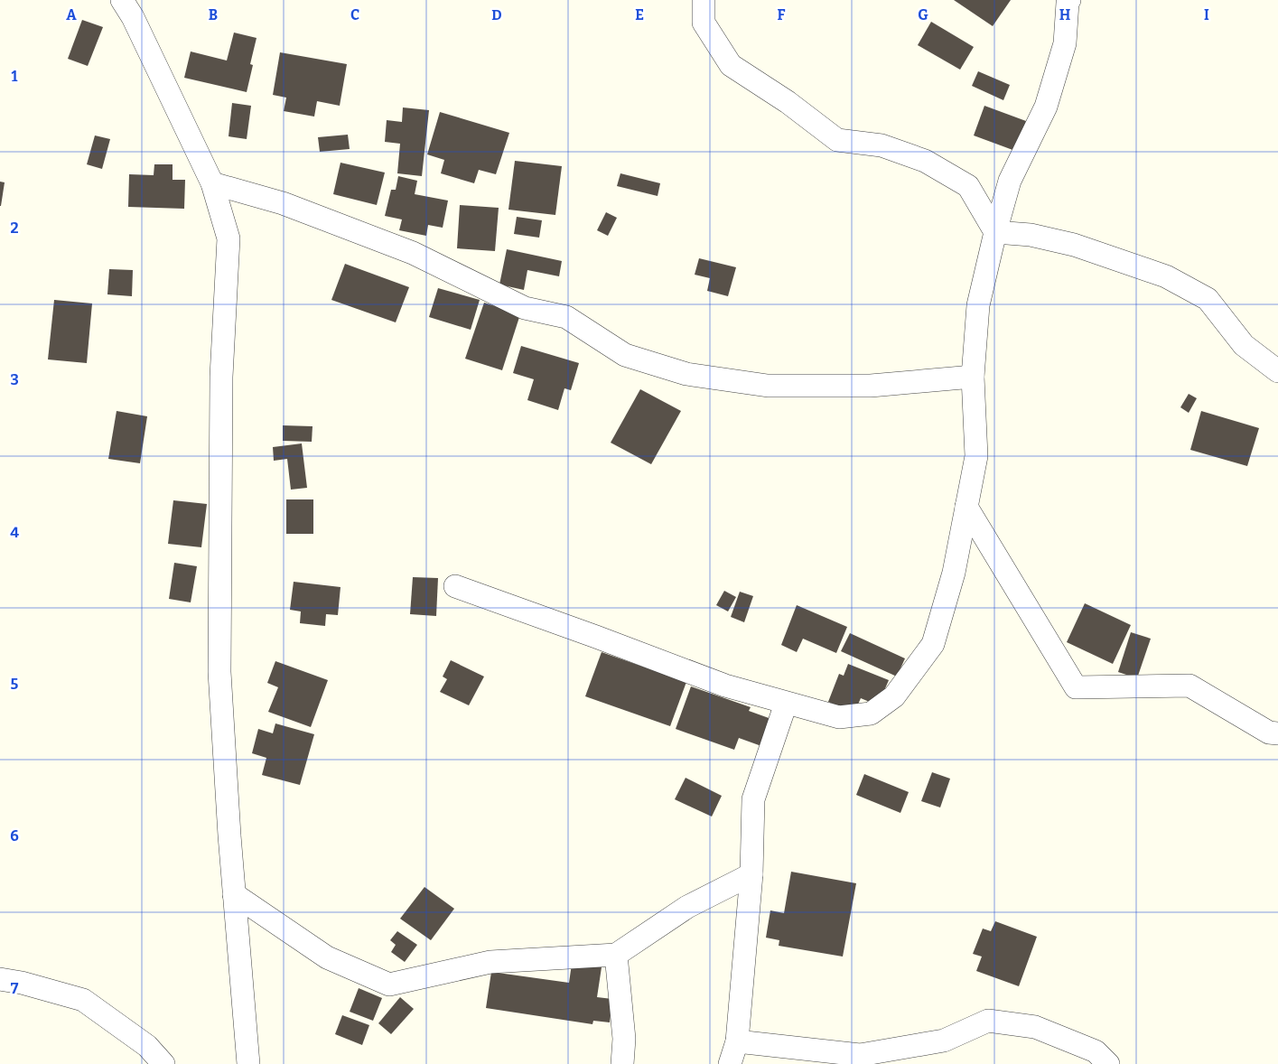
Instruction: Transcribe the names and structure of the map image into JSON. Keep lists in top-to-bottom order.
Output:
{
  "grid": {
    "columns": [
      "A",
      "B",
      "C",
      "D",
      "E",
      "F",
      "G",
      "H",
      "I"
    ],
    "rows": [
      "1",
      "2",
      "3",
      "4",
      "5",
      "6",
      "7"
    ]
  }
}
